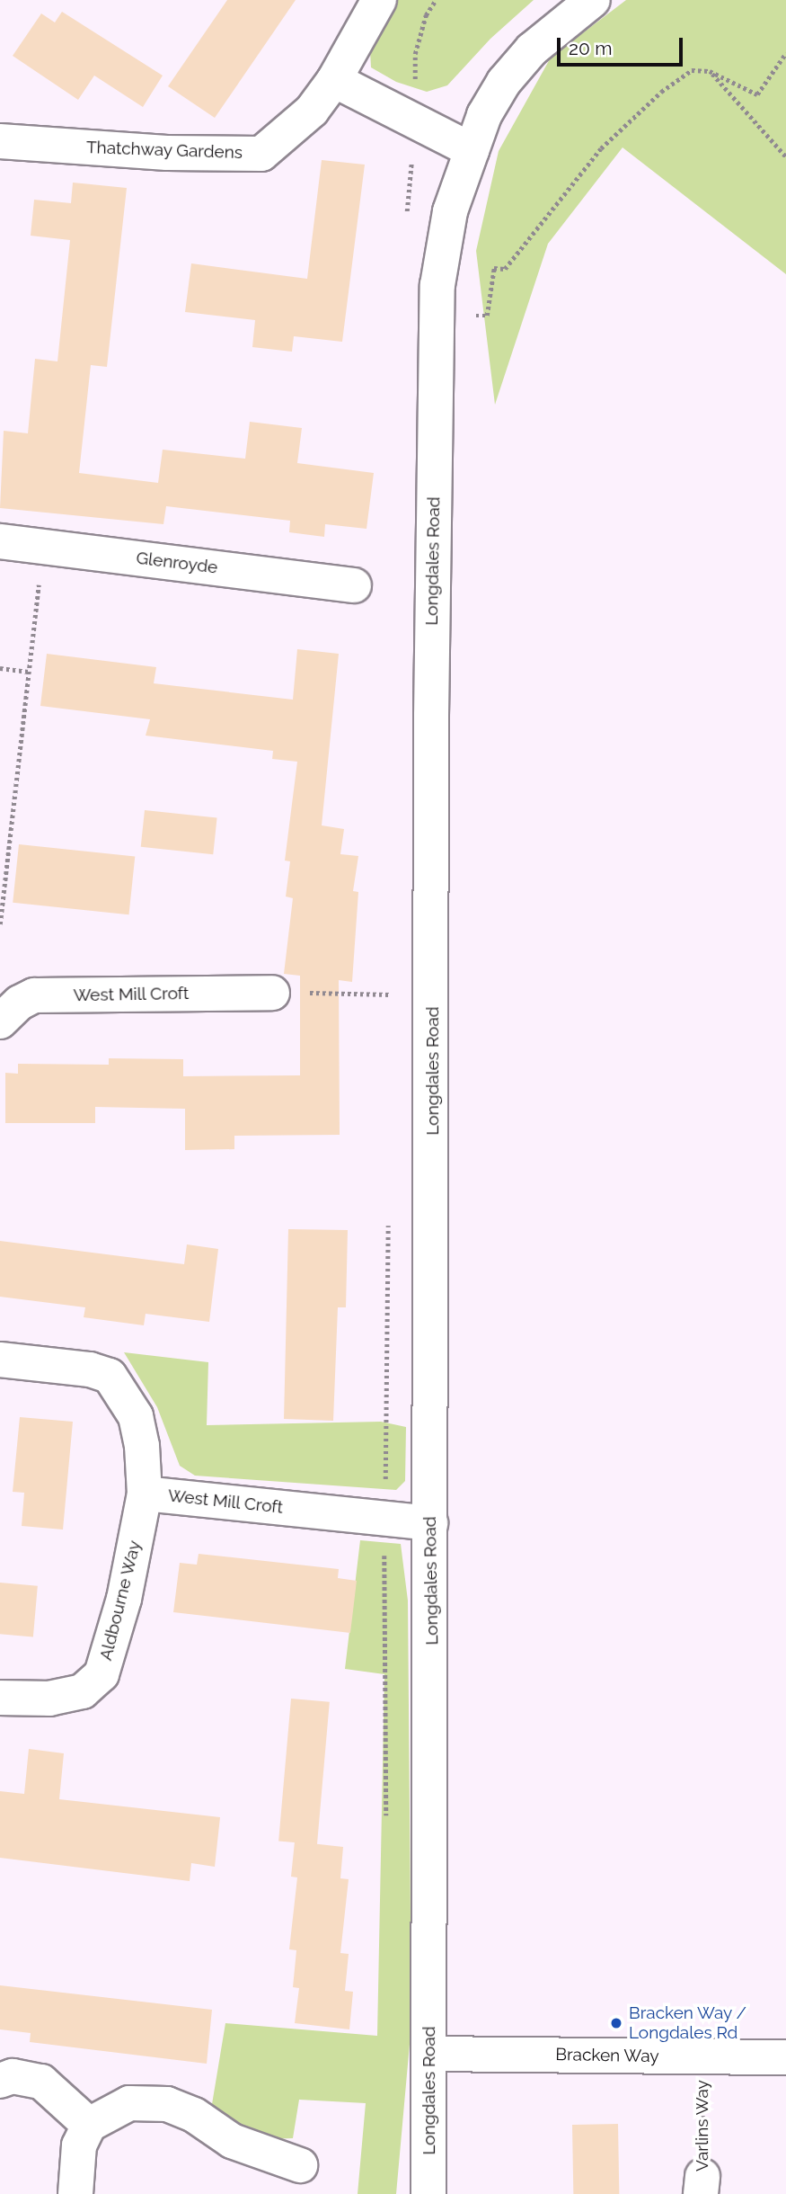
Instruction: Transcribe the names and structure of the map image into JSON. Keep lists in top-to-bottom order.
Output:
{
  "streets": {
    "street": [
      "Thatchway Gardens",
      "Longdales Road",
      "Glenroyde",
      "West Mill Croft",
      "Aldbourne Way",
      "Bracken Way"
    ],
    "path": ["Varlins Way"]
  },
  "crossings": [
    ["Longdales Road", "West Mill Croft"],
    ["Longdales Road", "Bracken Way"],
    ["West Mill Croft", "Aldbourne Way"],
    ["Bracken Way", "Varlins Way"]
  ],
  "places": ["Bracken Way / Longdales Rd"],
  "scale_bar": "20 m"
}
